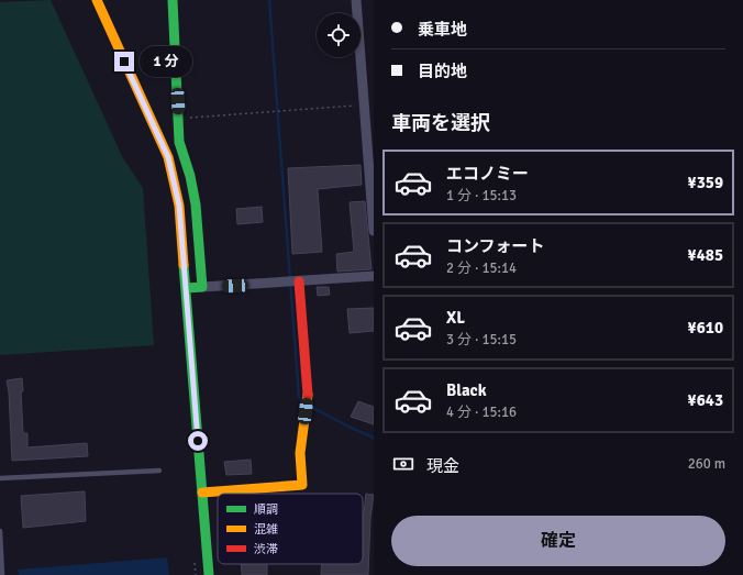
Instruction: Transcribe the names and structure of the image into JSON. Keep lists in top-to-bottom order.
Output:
{
  "legend": ["順調", "混雑", "渋滞"],
  "page": {
    "banner": ["乗車地", "目的地"],
    "bubble": "1 分",
    "heading": "車両を選択",
    "list": [
      {
        "name": "エコノミー",
        "note": "1 分 · 15:13",
        "value": "¥359"
      },
      {
        "name": "コンフォート",
        "note": "2 分 · 15:14",
        "value": "¥485"
      },
      {
        "name": "XL",
        "note": "3 分 · 15:15",
        "value": "¥610"
      },
      {
        "name": "Black",
        "note": "4 分 · 15:16",
        "value": "¥643"
      }
    ],
    "pay": ["現金", "260 m"],
    "buttons": "確定"
  }
}
